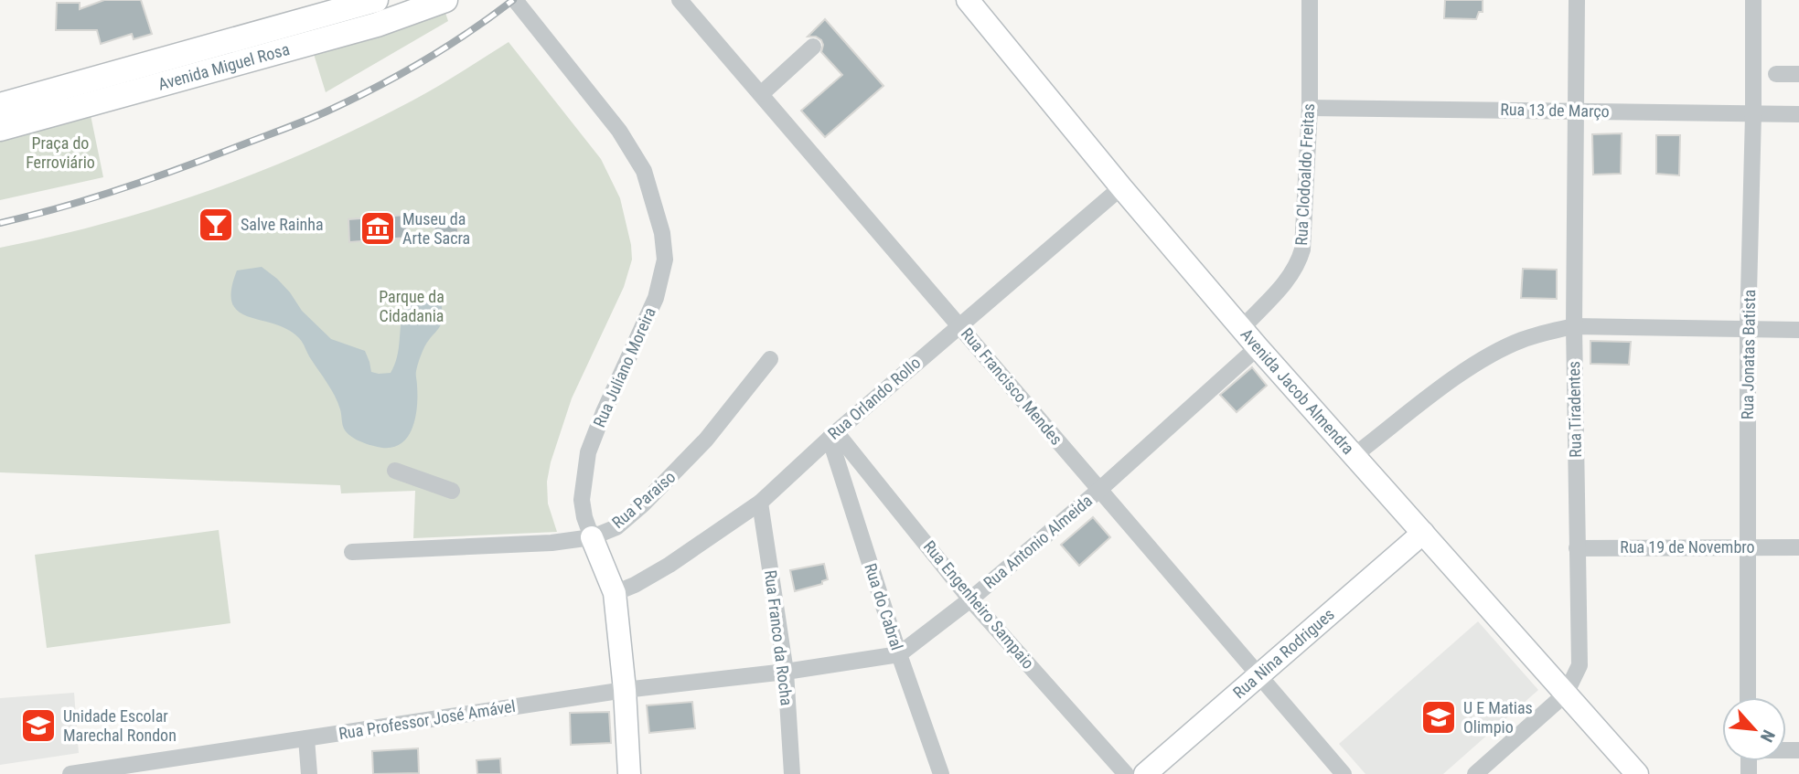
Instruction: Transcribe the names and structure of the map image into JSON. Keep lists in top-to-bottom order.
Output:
{
  "streets": {
    "main road": ["Avenida Miguel Rosa"],
    "street": [
      "Rua 13 de Março",
      "Rua Clodoaldo Freitas",
      "Rua Jonatas Batista",
      "Rua Juliano Moreira",
      "Rua Francisco Mendes",
      "Avenida Jacob Almendra",
      "Rua Orlando Rollo",
      "Rua Tiradentes",
      "Rua Paraiso",
      "Rua Antonio Almeida",
      "Rua 19 de Novembro",
      "Rua Engenheiro Sampaio",
      "Rua do Cabral",
      "Rua Franco da Rocha",
      "Rua Nina Rodrigues",
      "Rua Professor José Amável"
    ]
  },
  "crossings": [
    ["Rua 13 de Março", "Rua Clodoaldo Freitas"],
    ["Rua 13 de Março", "Rua Jonatas Batista"],
    ["Rua 13 de Março", "Rua Tiradentes"],
    ["Rua Clodoaldo Freitas", "Avenida Jacob Almendra"],
    ["Rua Jonatas Batista", "Rua 19 de Novembro"],
    ["Rua Juliano Moreira", "Rua Orlando Rollo"],
    ["Rua Juliano Moreira", "Rua Paraiso"],
    ["Rua Juliano Moreira", "Rua Professor José Amável"],
    ["Rua Francisco Mendes", "Rua Orlando Rollo"],
    ["Rua Francisco Mendes", "Rua Antonio Almeida"],
    ["Rua Francisco Mendes", "Rua Nina Rodrigues"],
    ["Avenida Jacob Almendra", "Rua Orlando Rollo"],
    ["Avenida Jacob Almendra", "Rua Tiradentes"],
    ["Avenida Jacob Almendra", "Rua Antonio Almeida"],
    ["Avenida Jacob Almendra", "Rua Nina Rodrigues"],
    ["Rua Orlando Rollo", "Rua Engenheiro Sampaio"],
    ["Rua Orlando Rollo", "Rua do Cabral"],
    ["Rua Orlando Rollo", "Rua Franco da Rocha"],
    ["Rua Tiradentes", "Rua 19 de Novembro"],
    ["Rua Antonio Almeida", "Rua Engenheiro Sampaio"],
    ["Rua Antonio Almeida", "Rua do Cabral"],
    ["Rua Antonio Almeida", "Rua Franco da Rocha"],
    ["Rua Antonio Almeida", "Rua Professor José Amável"],
    ["Rua Engenheiro Sampaio", "Rua do Cabral"],
    ["Rua Franco da Rocha", "Rua Professor José Amável"]
  ],
  "parks": ["Praça do Ferroviário", "Parque da Cidadania"],
  "places": {
    "bar": ["Salve Rainha"],
    "museum": ["Museu da Arte Sacra"],
    "school or university": ["U E Matias Olimpio", "Unidade Escolar Marechal Rondon"]
  },
  "north": "bottom right"
}
